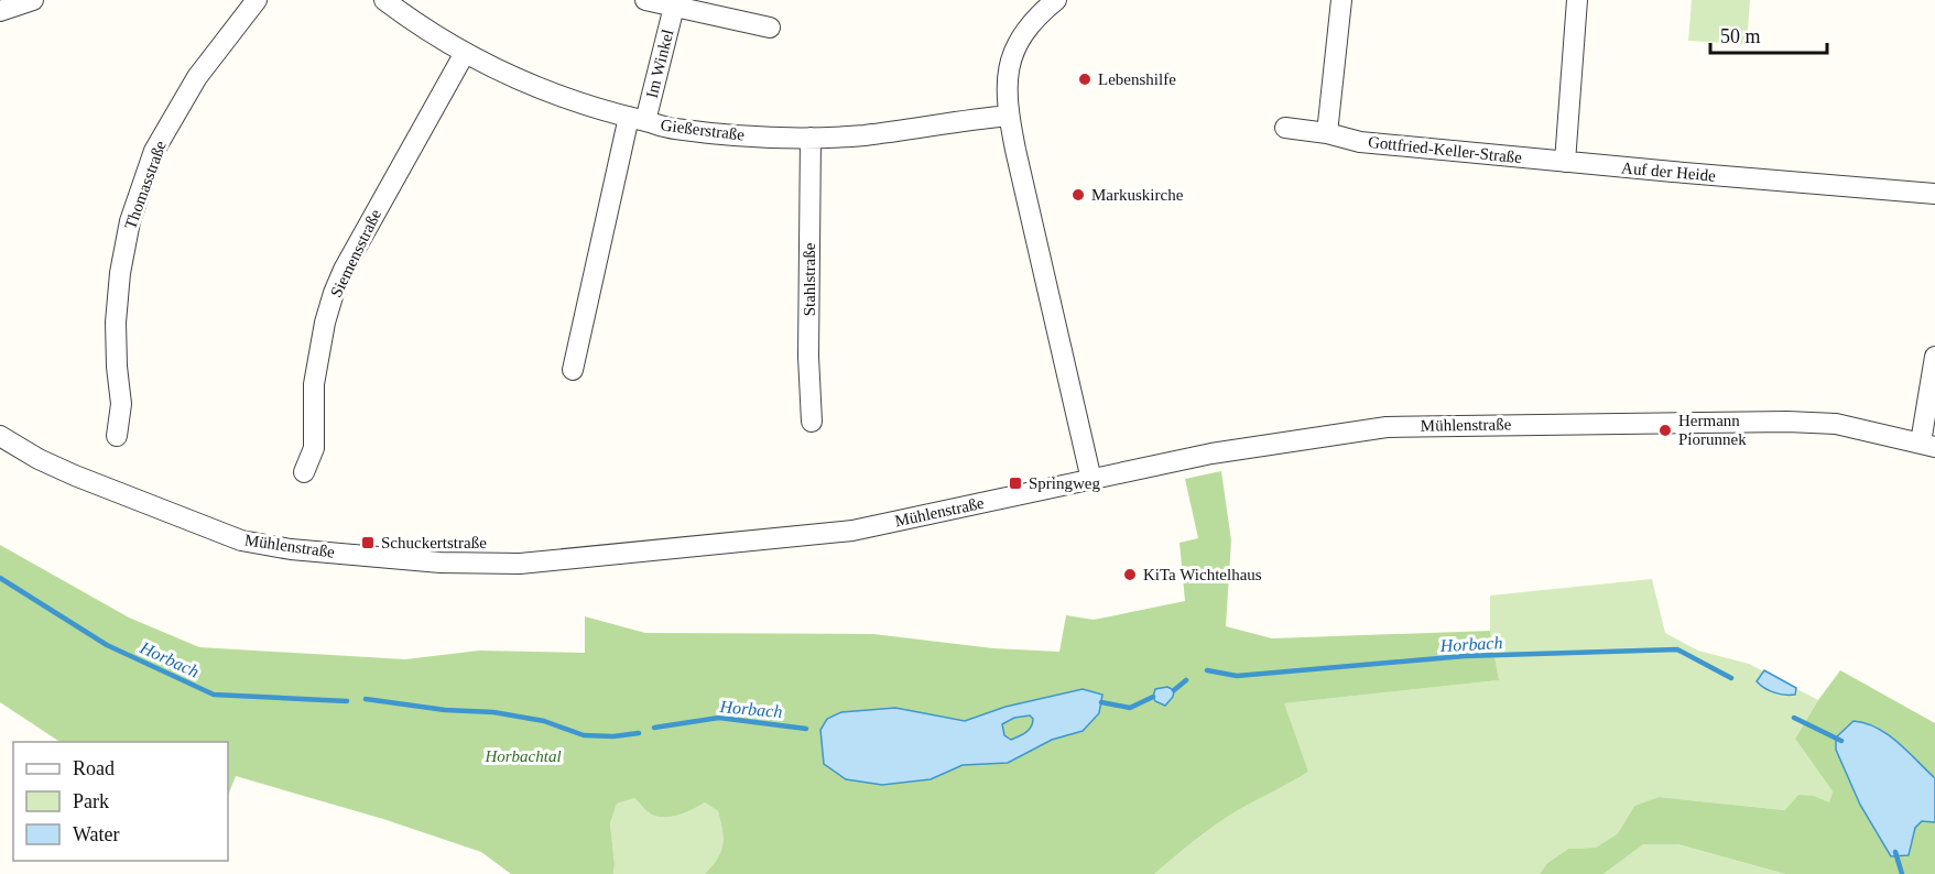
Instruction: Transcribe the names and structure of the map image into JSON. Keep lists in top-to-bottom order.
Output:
{
  "streets": {
    "street": [
      "Im Winkel",
      "Gießerstraße",
      "Gottfried-Keller-Straße",
      "Auf der Heide",
      "Thomasstraße",
      "Siemensstraße",
      "Stahlstraße",
      "Mühlenstraße"
    ]
  },
  "crossings": [
    ["Im Winkel", "Gießerstraße"],
    ["Gießerstraße", "Siemensstraße"],
    ["Gießerstraße", "Stahlstraße"],
    ["Gottfried-Keller-Straße", "Auf der Heide"]
  ],
  "water": ["Horbach"],
  "parks": ["Horbachtal"],
  "places": {
    "other": [
      "Lebenshilfe",
      "Markuskirche",
      "Hermann Piorunnek",
      "KiTa Wichtelhaus"
    ],
    "transit": ["Springweg", "Schuckertstraße"]
  },
  "legend": ["Road", "Park", "Water"],
  "scale_bar": "50 m"
}
